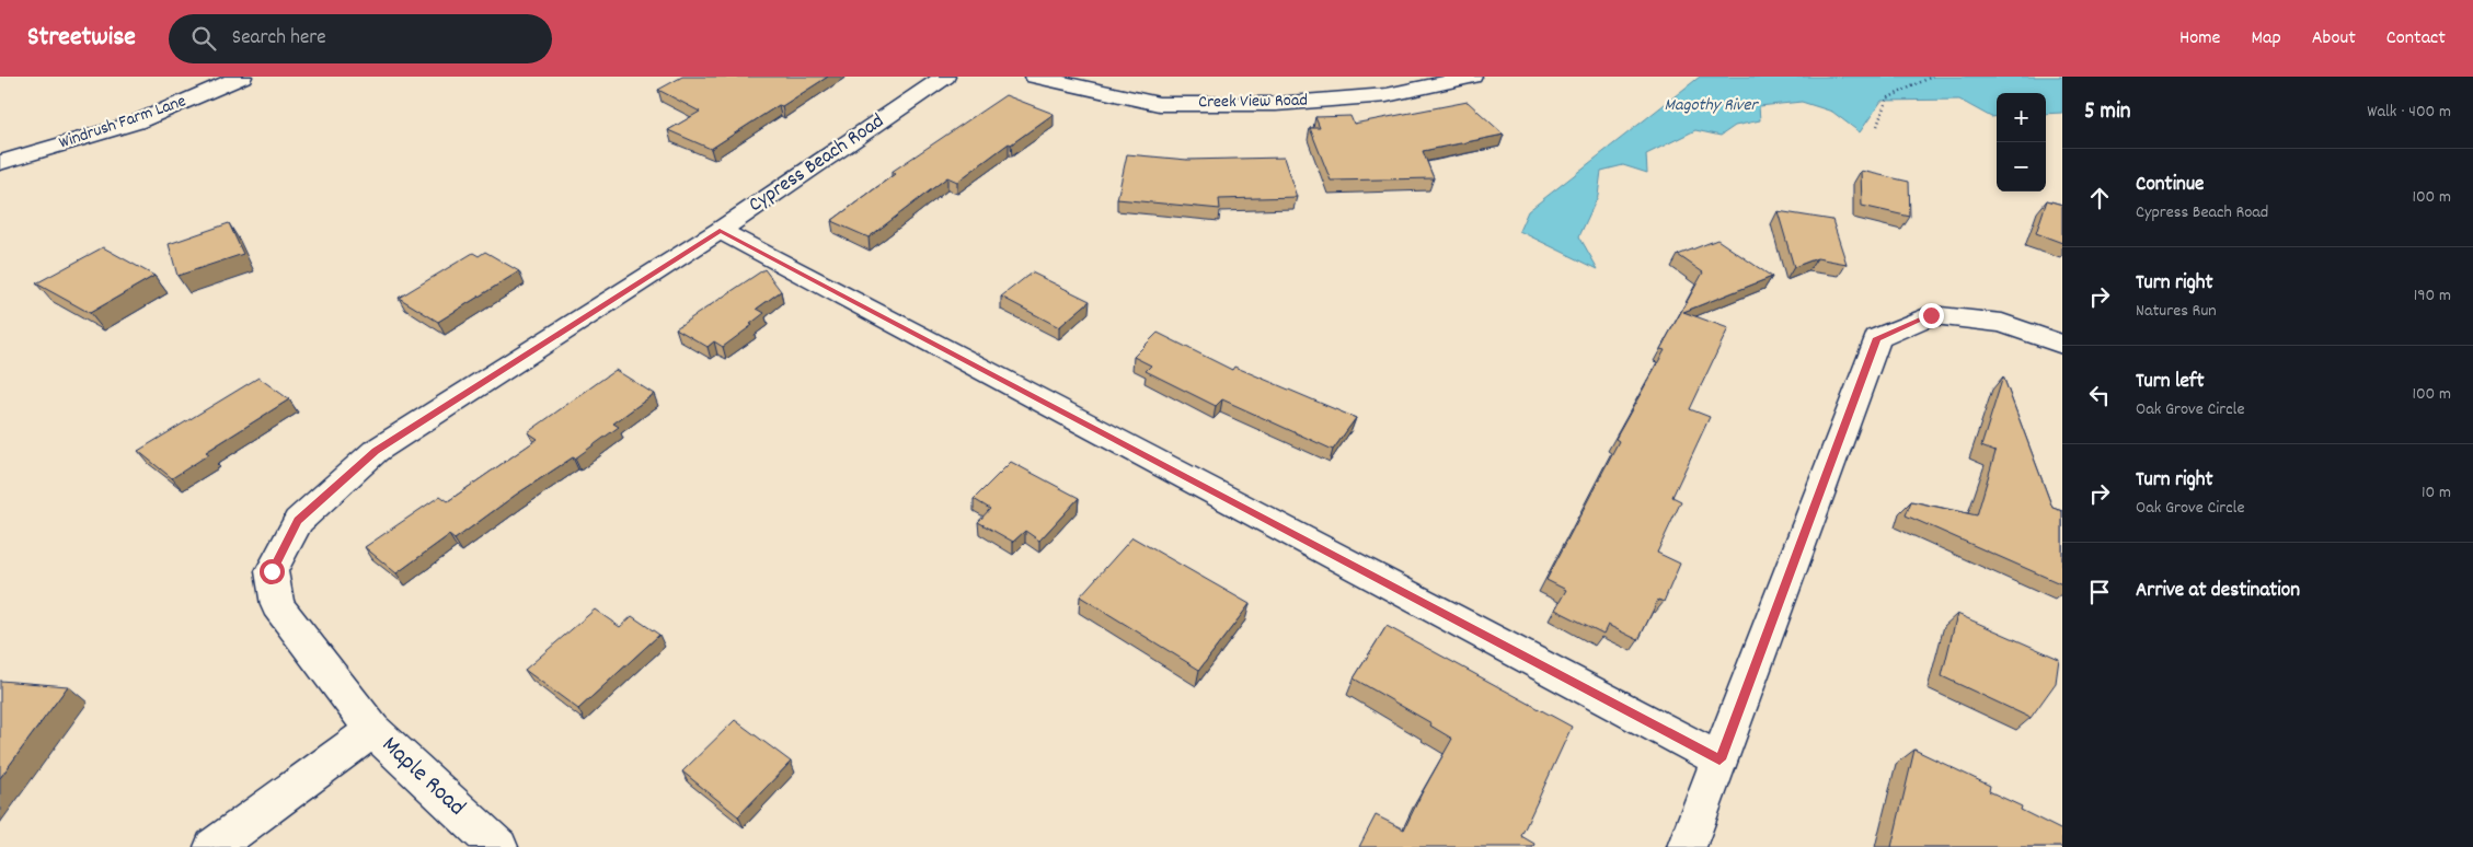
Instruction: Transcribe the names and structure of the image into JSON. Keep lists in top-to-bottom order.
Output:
{
  "streets": {
    "street": [
      "Creek View Road",
      "Windrush Farm Lane",
      "Cypress Beach Road",
      "Maple Road"
    ]
  },
  "crossings": [
    ["Cypress Beach Road", "Maple Road"]
  ],
  "water": ["Magothy River"],
  "page": {
    "header": "Streetwise",
    "search": "Search here",
    "nav": [
      "Home",
      "Map",
      "About",
      "Contact"
    ],
    "heading": ["5 min", "Walk · 400 m"],
    "map_buttons": ["+", "−"],
    "list": [
      ["Continue", "Cypress Beach Road", "100 m"],
      ["Turn right", "Natures Run", "190 m"],
      ["Turn left", "Oak Grove Circle", "100 m"],
      ["Turn right", "Oak Grove Circle", "10 m"],
      "Arrive at destination"
    ]
  }
}
